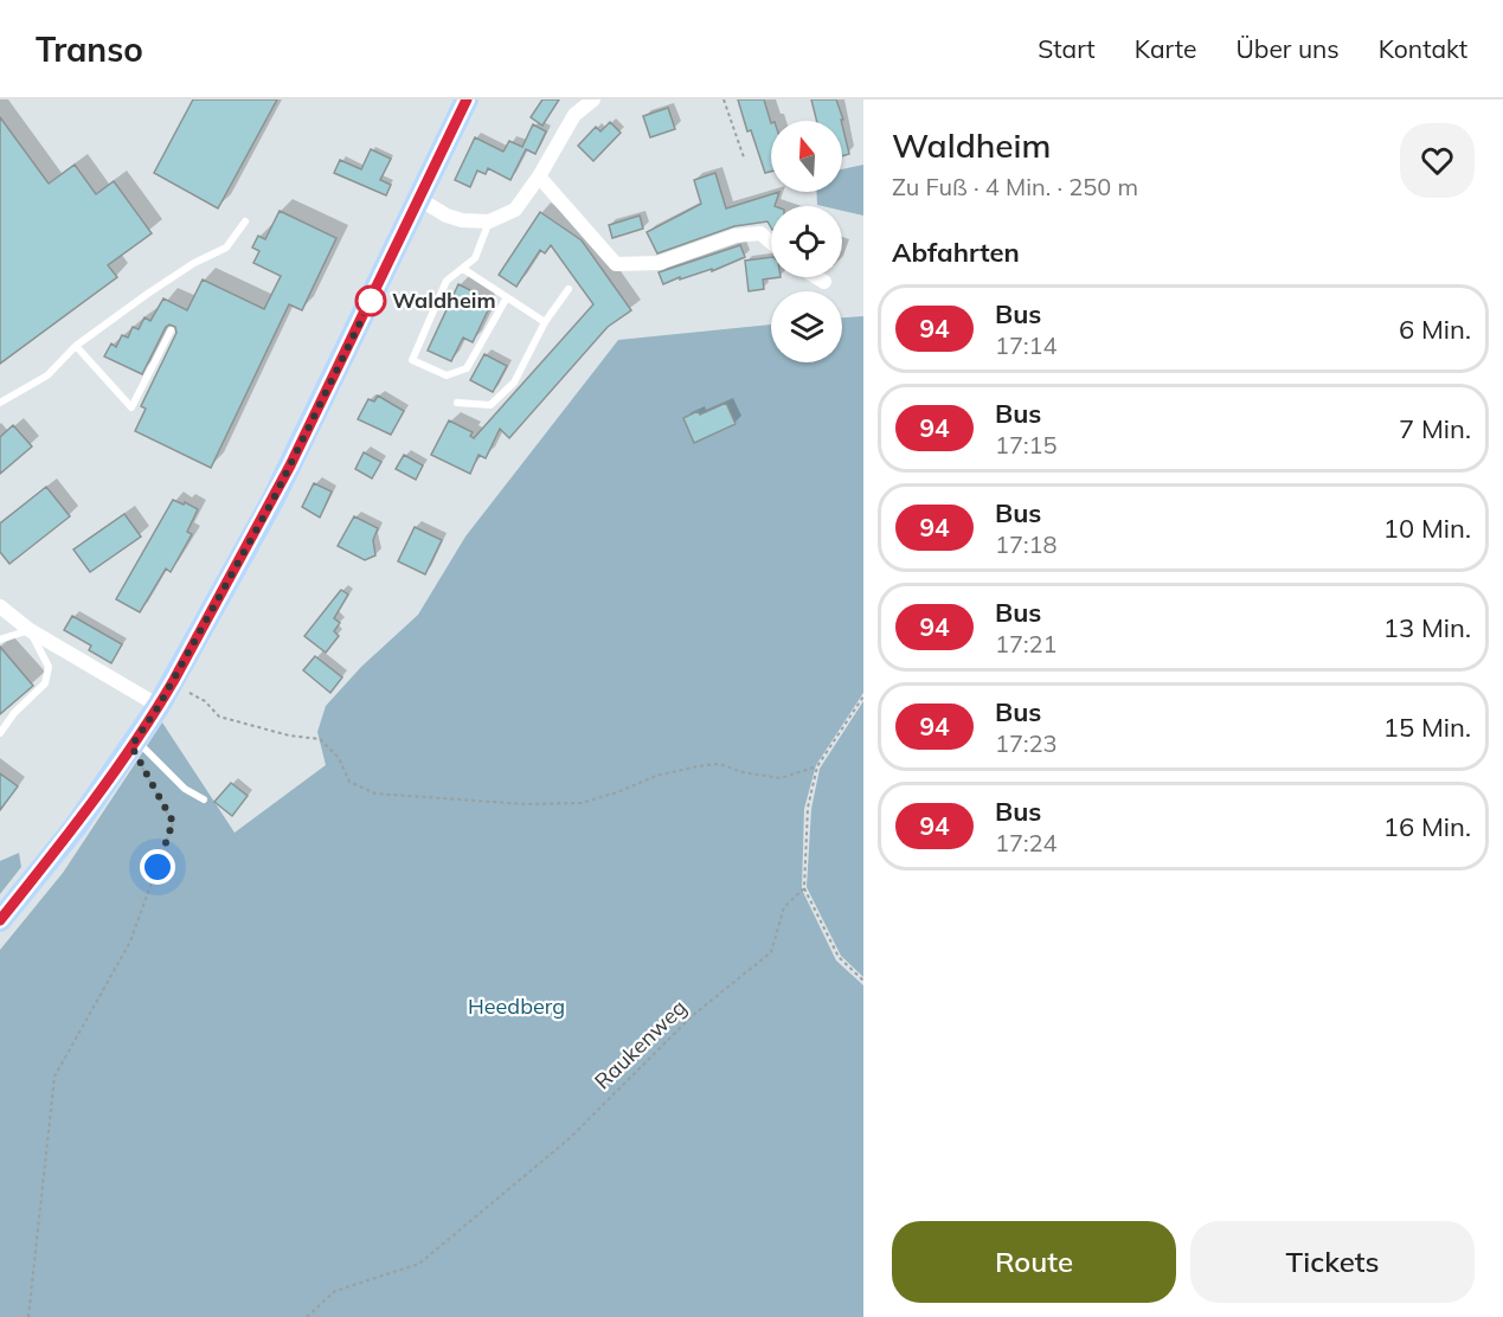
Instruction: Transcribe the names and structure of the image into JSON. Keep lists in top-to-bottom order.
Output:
{
  "streets": {
    "path": ["Raukenweg"]
  },
  "parks": ["Heedberg"],
  "places": ["Waldheim"],
  "lines": ["bus line 94"],
  "north": "top",
  "page": {
    "header": "Transo",
    "nav": [
      "Start",
      "Karte",
      "Über uns",
      "Kontakt"
    ],
    "heading": [
      ["Waldheim", "Zu Fuß · 4 Min. · 250 m"],
      "Abfahrten"
    ],
    "list": [
      {
        "mark": "94",
        "name": "Bus",
        "note": "17:14",
        "value": "6 Min."
      },
      {
        "mark": "94",
        "name": "Bus",
        "note": "17:15",
        "value": "7 Min."
      },
      {
        "mark": "94",
        "name": "Bus",
        "note": "17:18",
        "value": "10 Min."
      },
      {
        "mark": "94",
        "name": "Bus",
        "note": "17:21",
        "value": "13 Min."
      },
      {
        "mark": "94",
        "name": "Bus",
        "note": "17:23",
        "value": "15 Min."
      },
      {
        "mark": "94",
        "name": "Bus",
        "note": "17:24",
        "value": "16 Min."
      }
    ],
    "buttons": ["Route", "Tickets"]
  }
}
